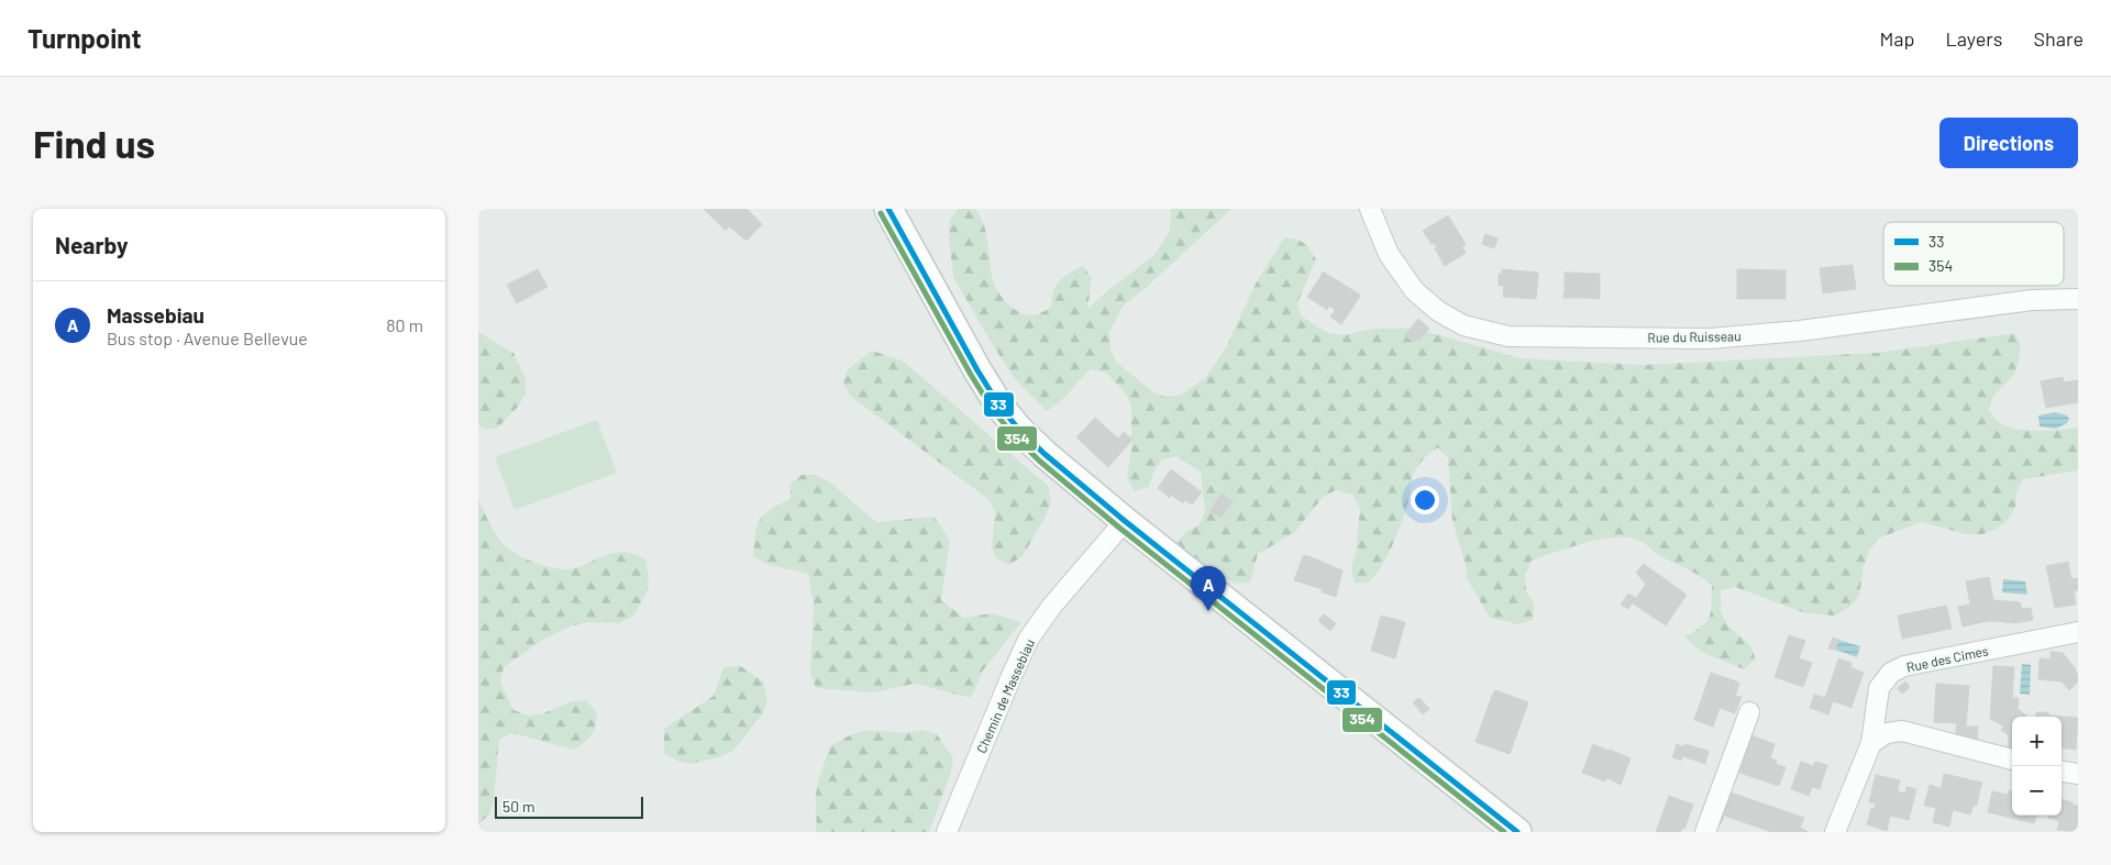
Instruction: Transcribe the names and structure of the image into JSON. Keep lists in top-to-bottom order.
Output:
{
  "streets": {
    "street": ["Rue du Ruisseau", "Rue des Cimes", "Chemin de Massebiau"]
  },
  "lines": ["transit line 33", "transit line 354"],
  "legend": ["33", "354"],
  "scale_bar": "50 m",
  "page": {
    "header": "Turnpoint",
    "nav": ["Map", "Layers", "Share"],
    "buttons": "Directions",
    "title": "Find us",
    "heading": "Nearby",
    "list": [
      {
        "mark": "A",
        "name": "Massebiau",
        "note": "Bus stop · Avenue Bellevue",
        "value": "80 m"
      }
    ],
    "pins": "A",
    "map_buttons": ["+", "−"],
    "scale": "50 m"
  }
}
